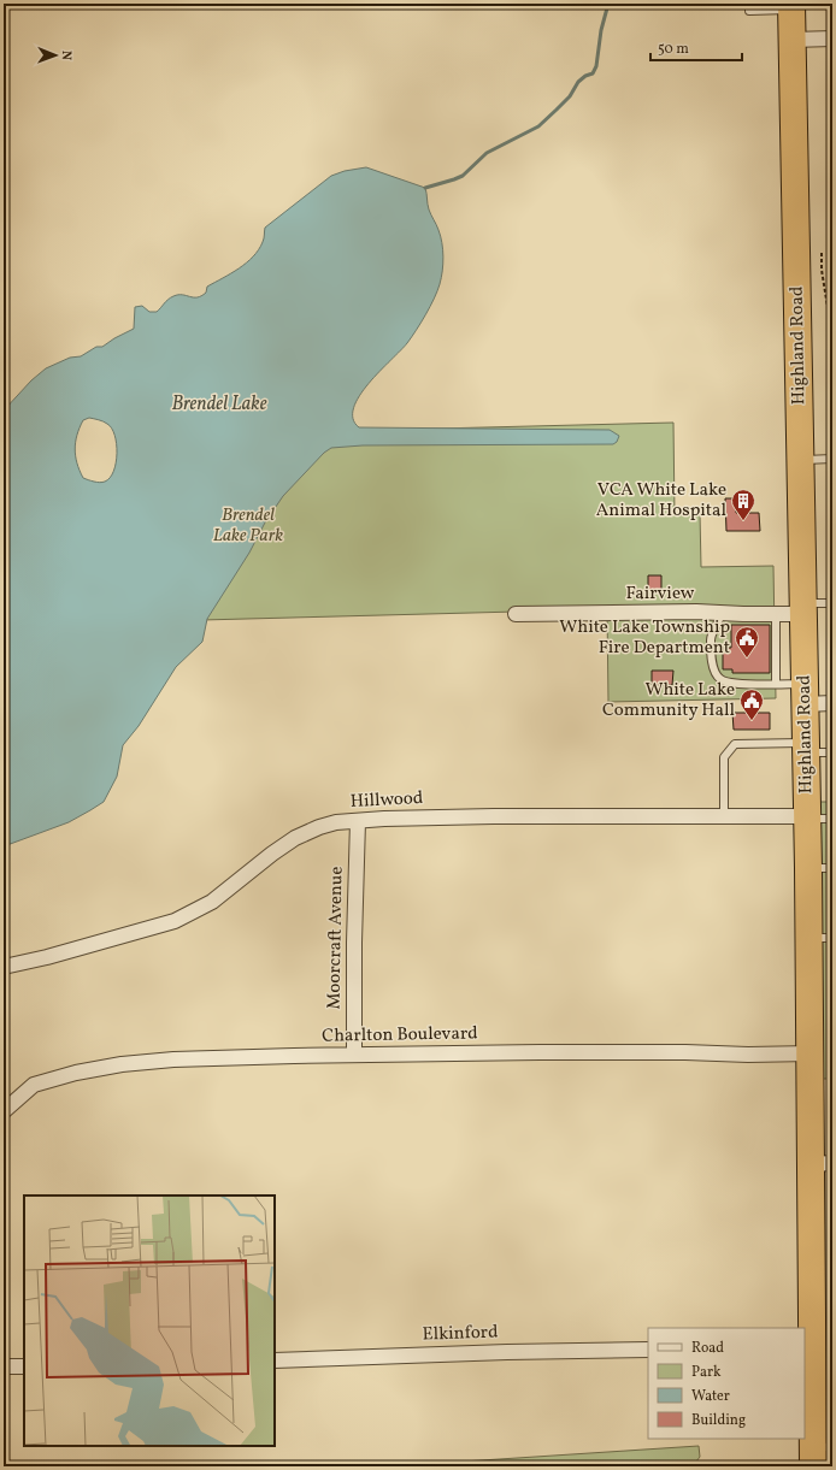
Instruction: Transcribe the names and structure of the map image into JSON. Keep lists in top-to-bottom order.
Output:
{
  "streets": {
    "highway": ["Highland Road"],
    "street": [
      "Fairview",
      "Hillwood",
      "Moorcraft Avenue",
      "Charlton Boulevard",
      "Elkinford"
    ]
  },
  "crossings": [
    ["Highland Road", "Fairview"],
    ["Highland Road", "Hillwood"],
    ["Highland Road", "Charlton Boulevard"],
    ["Hillwood", "Moorcraft Avenue"],
    ["Moorcraft Avenue", "Charlton Boulevard"]
  ],
  "water": ["Brendel Lake"],
  "parks": ["Brendel Lake Park"],
  "places": {
    "building": ["VCA White Lake Animal Hospital"],
    "public building": ["White Lake Township Fire Department", "White Lake Community Hall"]
  },
  "legend": [
    "Road",
    "Park",
    "Water",
    "Building"
  ],
  "scale_bar": "50 m",
  "north": "right"
}
